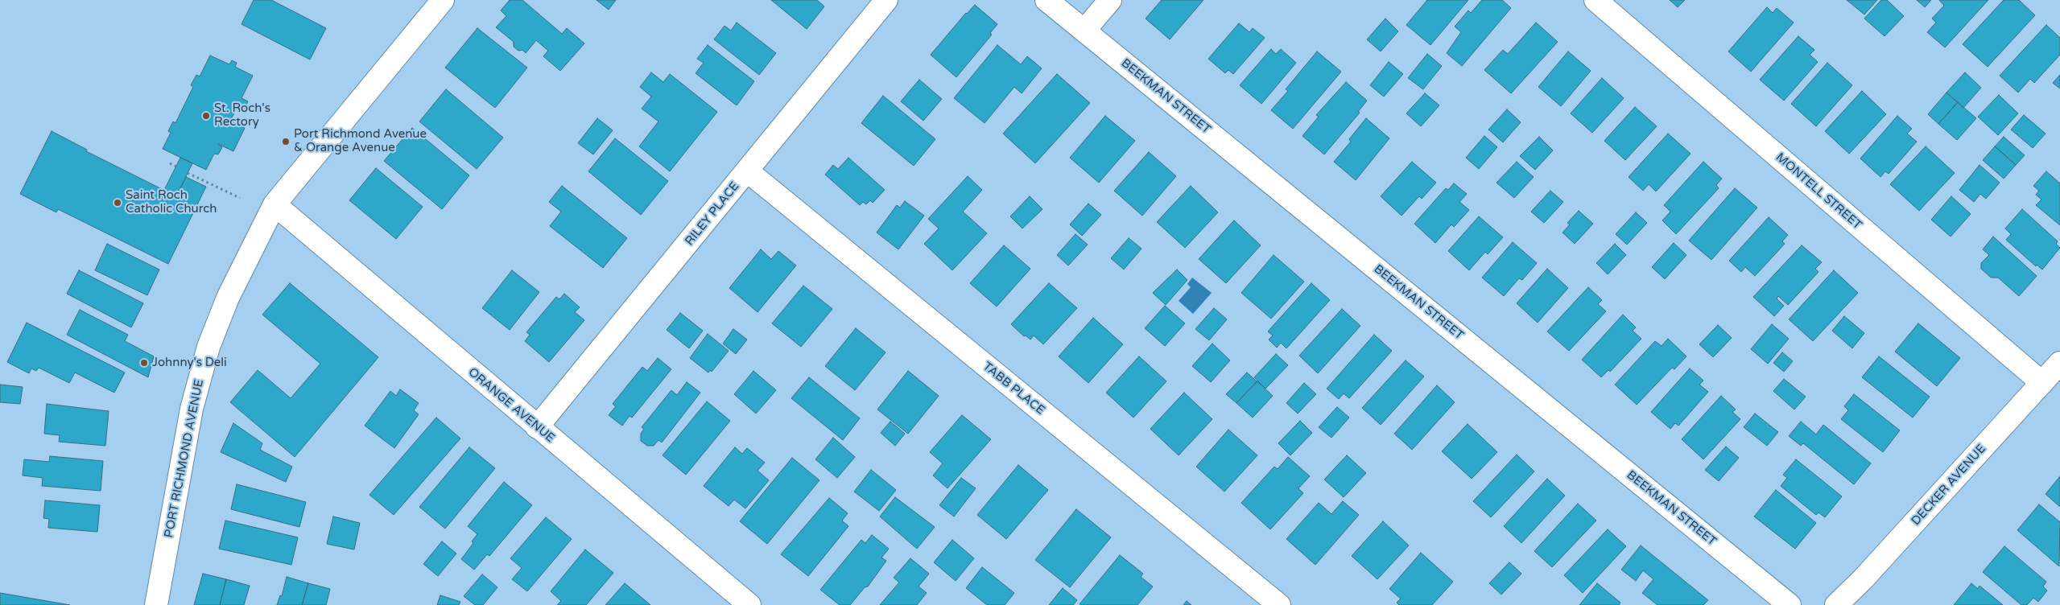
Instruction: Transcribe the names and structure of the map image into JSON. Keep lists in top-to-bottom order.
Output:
{
  "streets": {
    "street": [
      "BEEKMAN STREET",
      "MONTELL STREET",
      "RILEY PLACE",
      "TABB PLACE",
      "ORANGE AVENUE",
      "PORT RICHMOND AVENUE",
      "DECKER AVENUE"
    ]
  },
  "crossings": [
    ["MONTELL STREET", "DECKER AVENUE"],
    ["RILEY PLACE", "TABB PLACE"],
    ["RILEY PLACE", "ORANGE AVENUE"],
    ["ORANGE AVENUE", "PORT RICHMOND AVENUE"]
  ],
  "places": [
    "St. Roch's Rectory",
    "Port Richmond Avenue & Orange Avenue",
    "Saint Roch Catholic Church",
    "Johnny's Deli"
  ]
}
